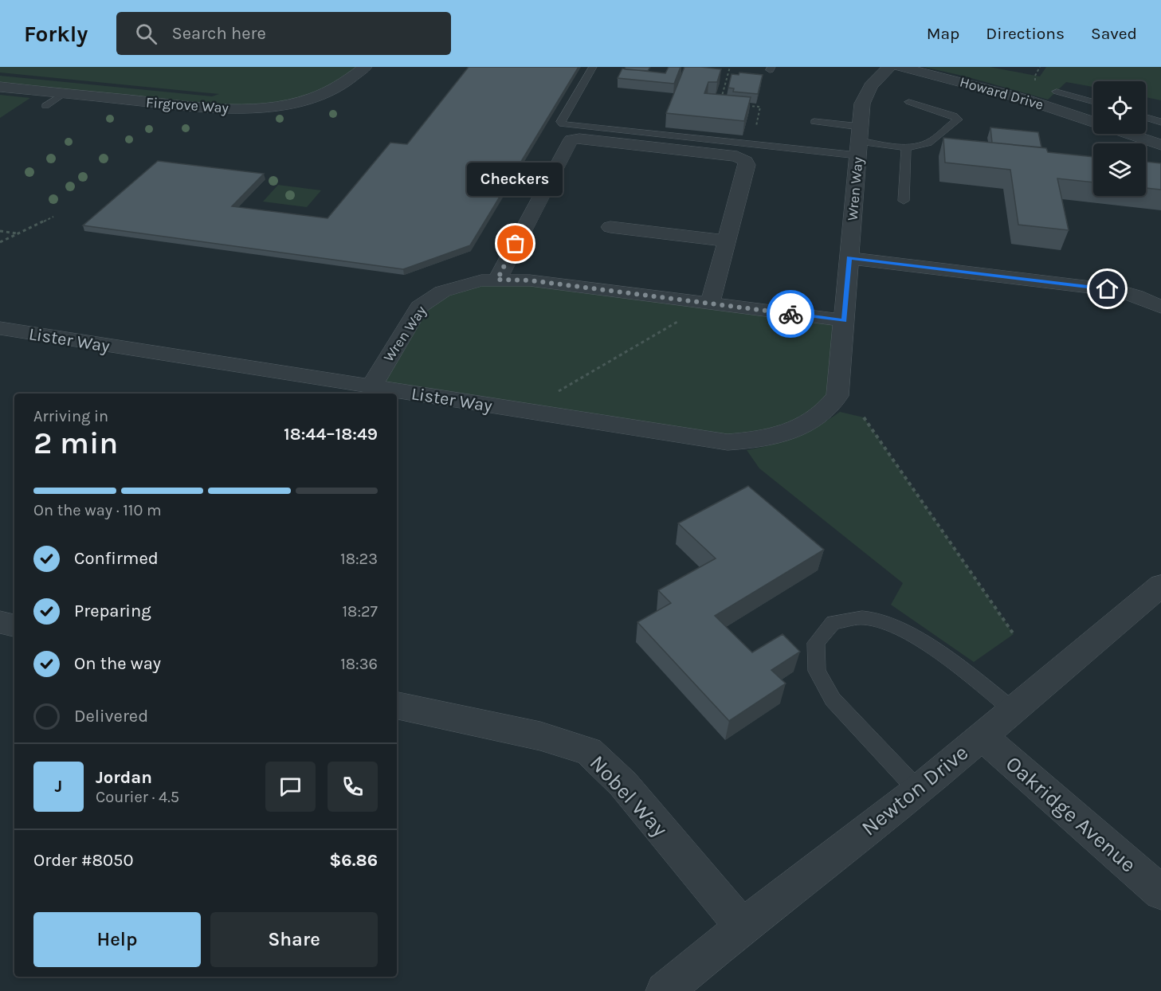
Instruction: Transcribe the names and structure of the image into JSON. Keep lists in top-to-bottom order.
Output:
{
  "streets": {
    "street": [
      "Howard Drive",
      "Firgrove Way",
      "Wren Way",
      "Lister Way",
      "Newton Drive",
      "Nobel Way",
      "Oakridge Avenue"
    ]
  },
  "crossings": [
    ["Wren Way", "Lister Way"],
    ["Newton Drive", "Nobel Way"],
    ["Newton Drive", "Oakridge Avenue"]
  ],
  "places": ["Checkers"],
  "page": {
    "header": "Forkly",
    "search": "Search here",
    "nav": ["Map", "Directions", "Saved"],
    "bubble": "Checkers",
    "heading": ["2 min", "Arriving in", "18:44–18:49"],
    "panel": [
      "Jordan",
      "Courier · 4.5",
      "Order #8050",
      "$6.86"
    ],
    "bar": "On the way · 110 m",
    "list": [
      ["Confirmed", "18:23"],
      ["Preparing", "18:27"],
      ["On the way", "18:36"],
      "Delivered"
    ],
    "round": "J",
    "buttons": ["Help", "Share"]
  }
}
